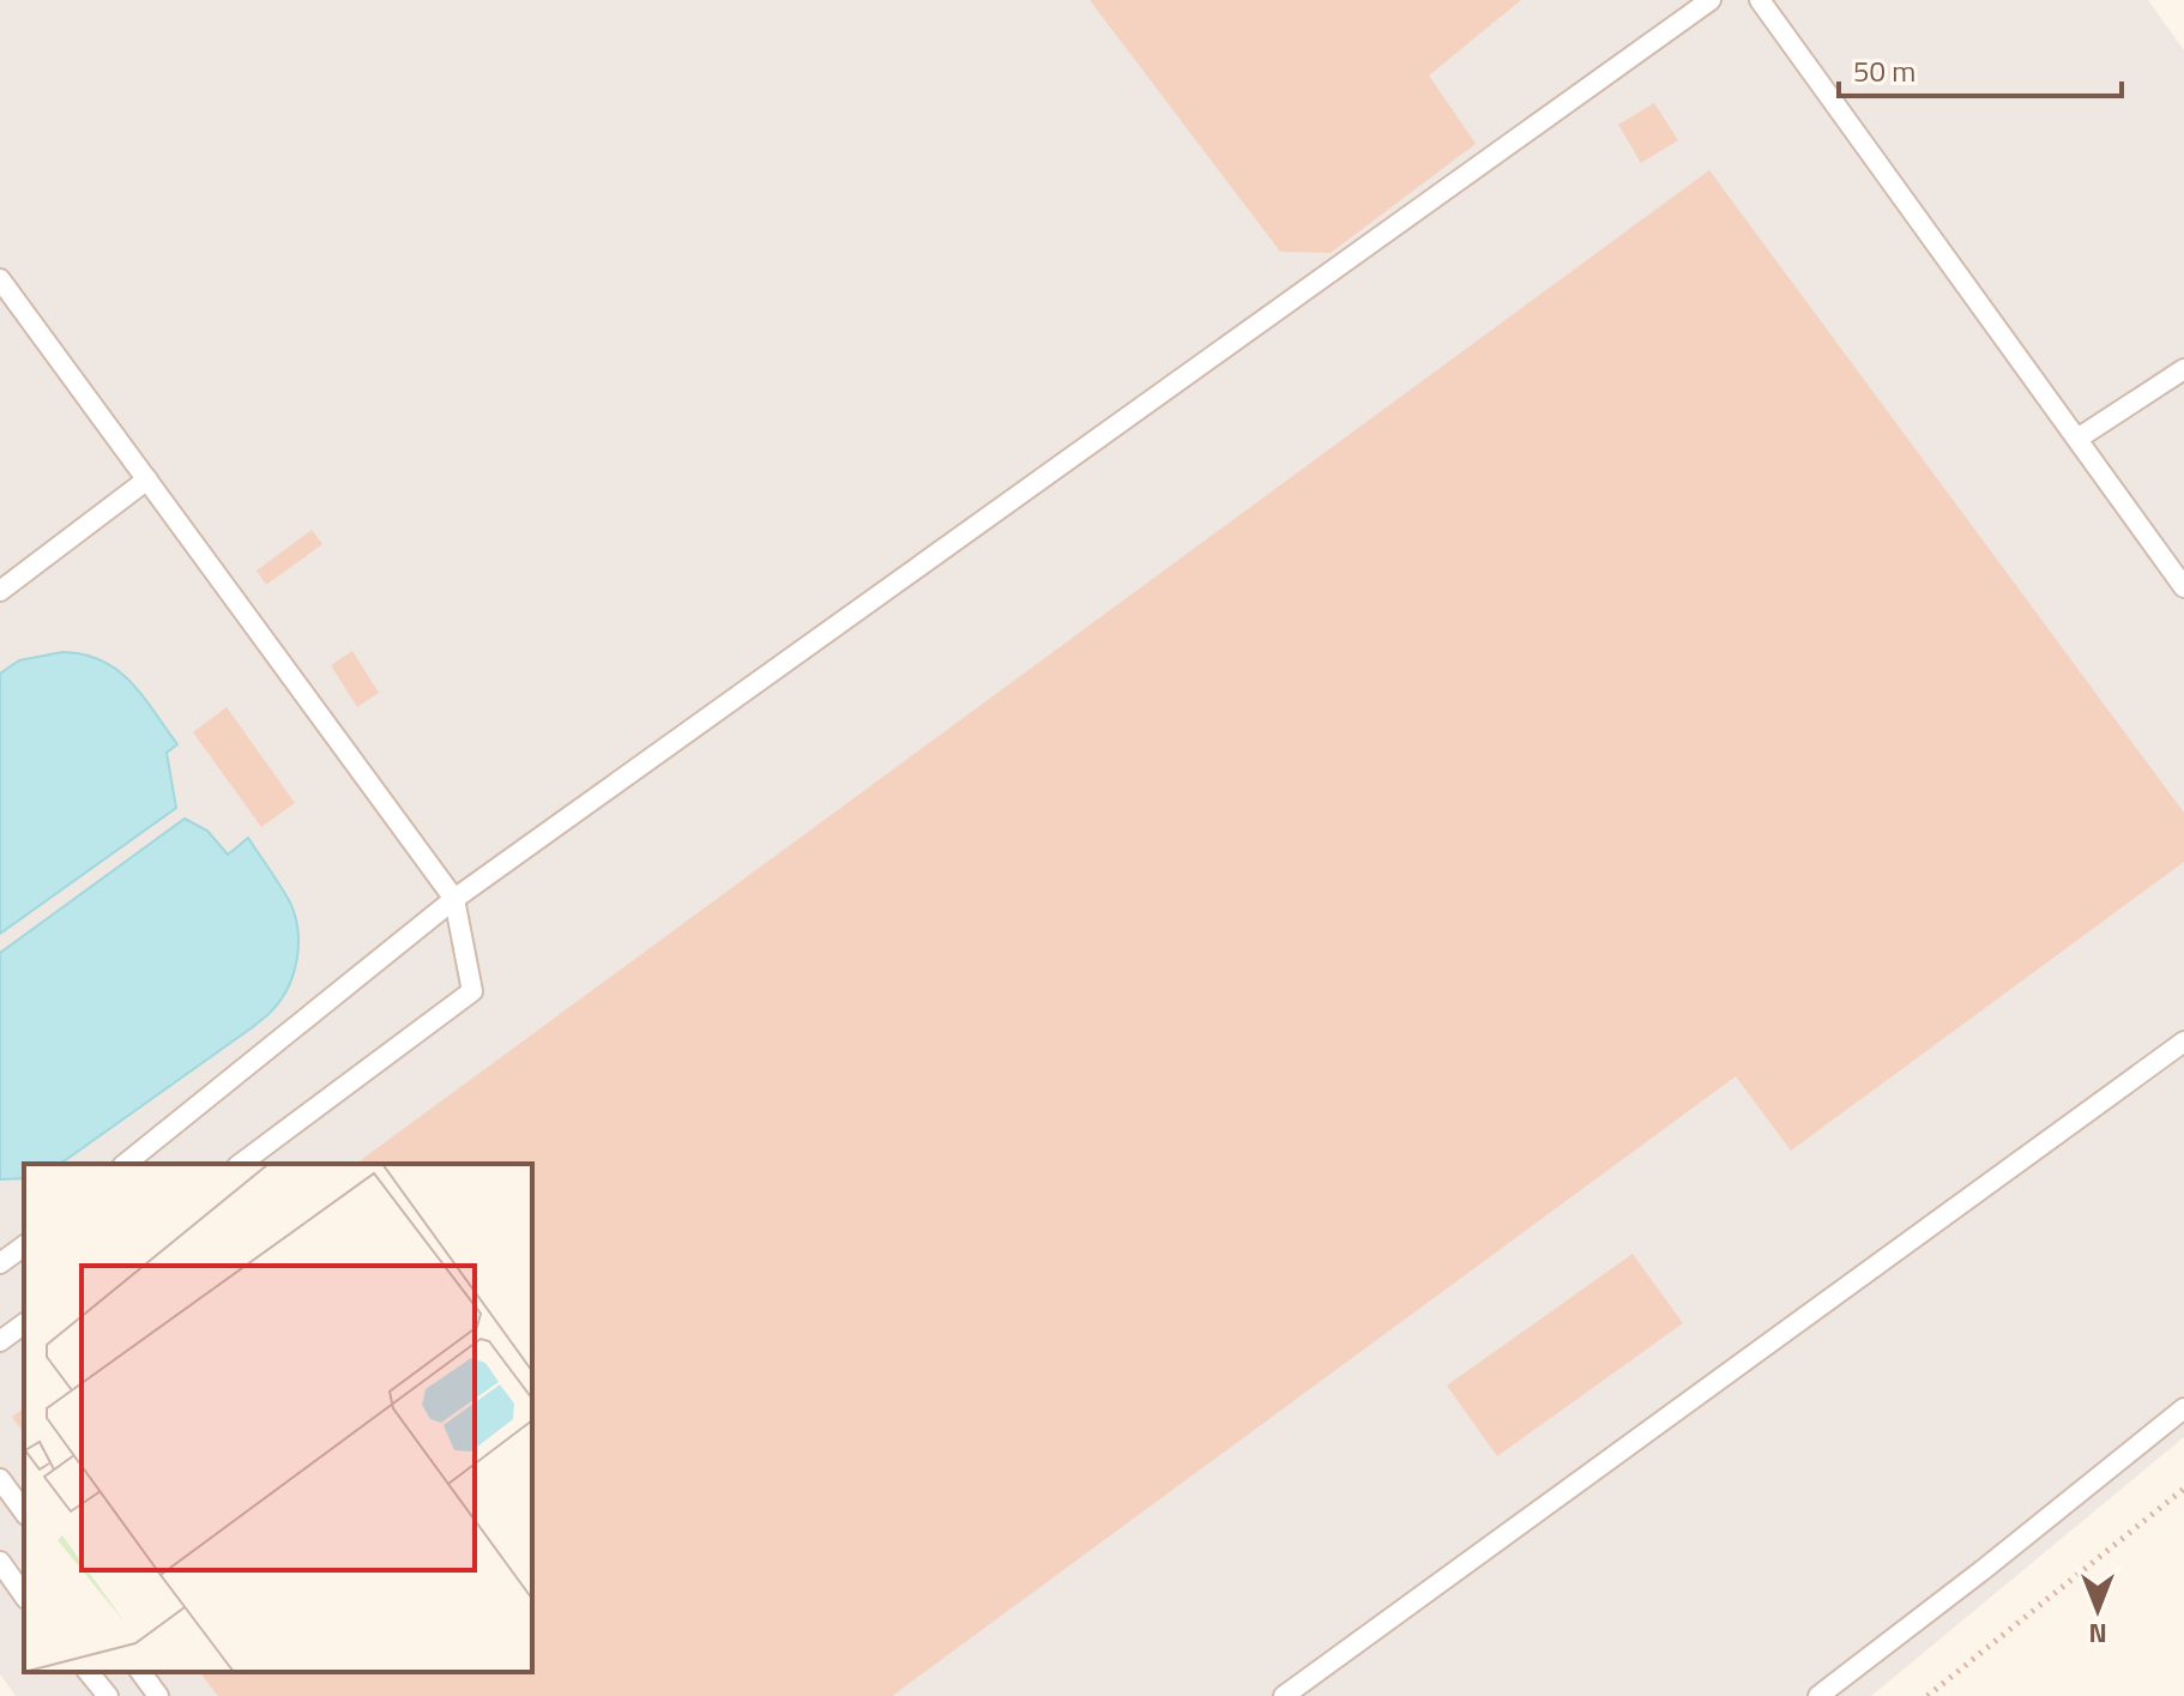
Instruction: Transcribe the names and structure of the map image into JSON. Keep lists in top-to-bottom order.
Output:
{
  "scale_bar": "50 m",
  "north": "bottom"
}
